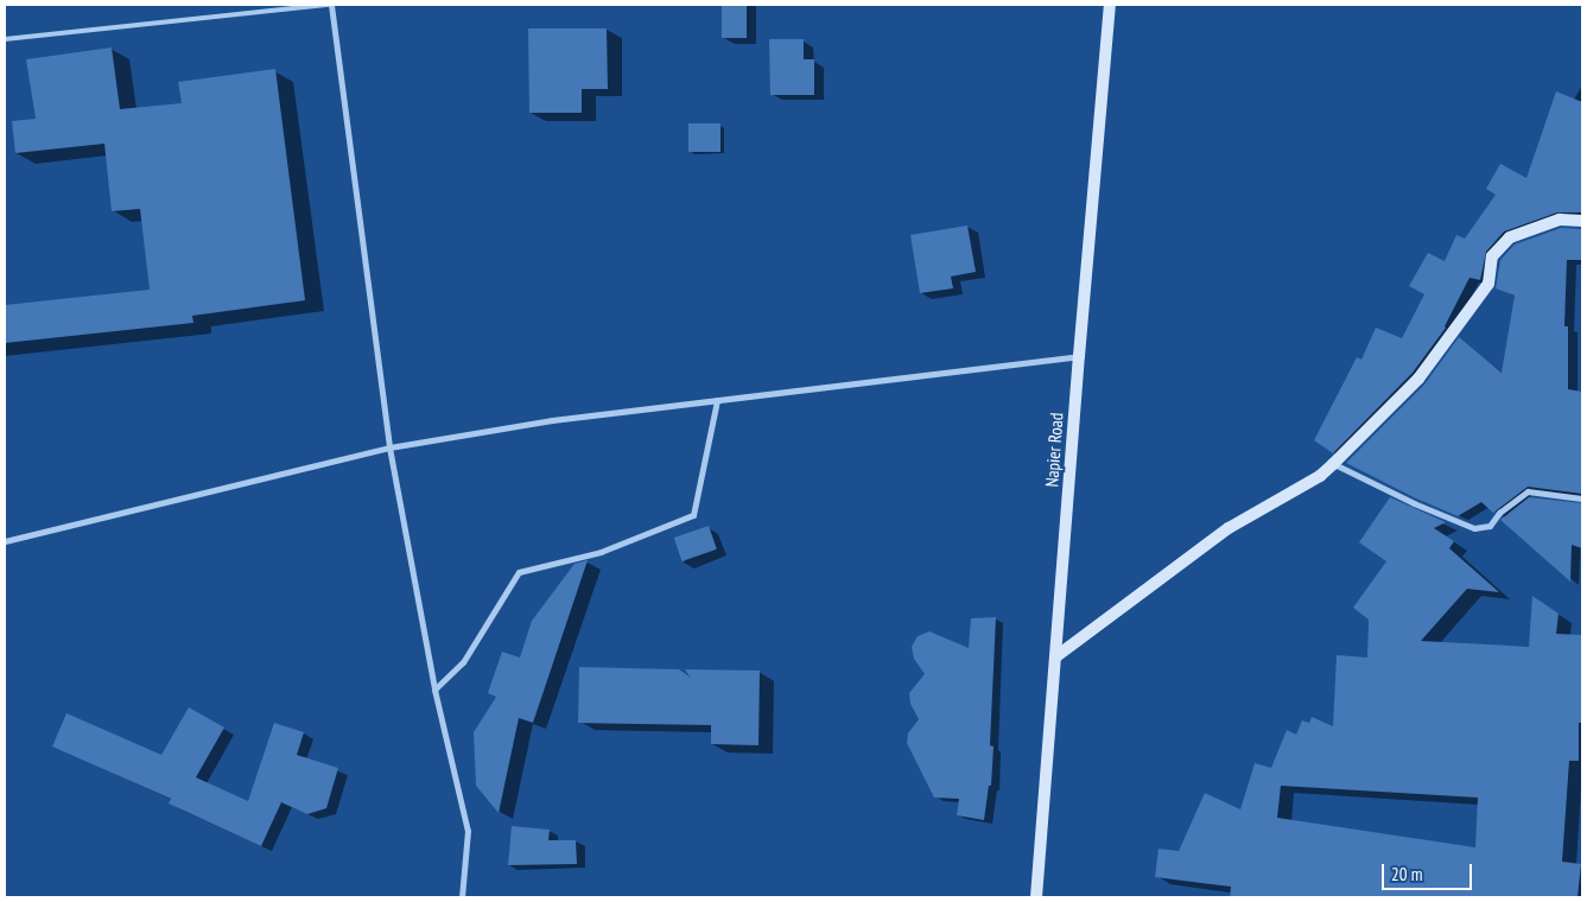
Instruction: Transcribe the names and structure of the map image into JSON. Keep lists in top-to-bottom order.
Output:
{
  "streets": {
    "street": ["Napier Road"]
  },
  "scale_bar": "20 m"
}
